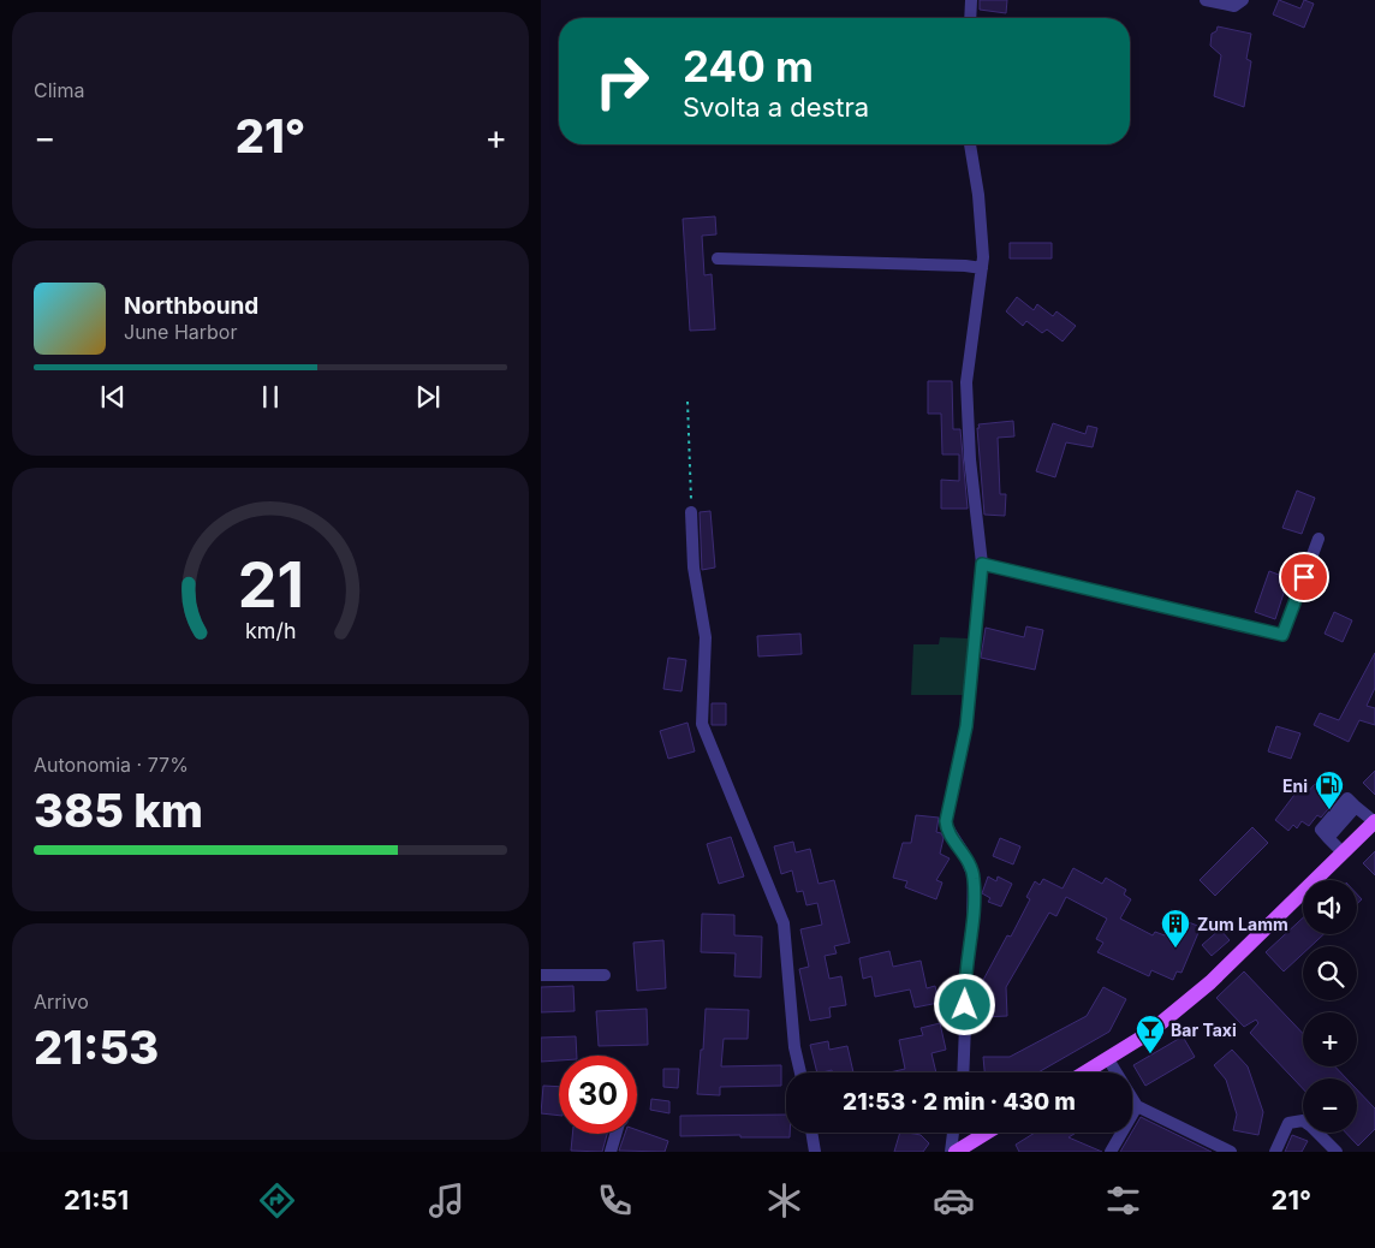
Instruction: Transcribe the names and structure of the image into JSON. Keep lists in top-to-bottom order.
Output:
{
  "places": {
    "fuel station": ["Eni"],
    "building": ["Zum Lamm"],
    "bar": ["Bar Taxi"]
  },
  "page": {
    "tile": [
      "Clima",
      ["Autonomia · 77%", "385 km"],
      ["Arrivo", "21:53"]
    ],
    "turn": ["240 m", "Svolta a destra"],
    "heat": ["−", "21°", "+"],
    "song": ["Northbound", "June Harbor"],
    "map_buttons": ["+", "−"],
    "limit": "30",
    "trip": "21:53 · 2 min · 430 m",
    "tabs": ["21:51", "21°"],
    "gauge": ["21", "km/h"]
  }
}
